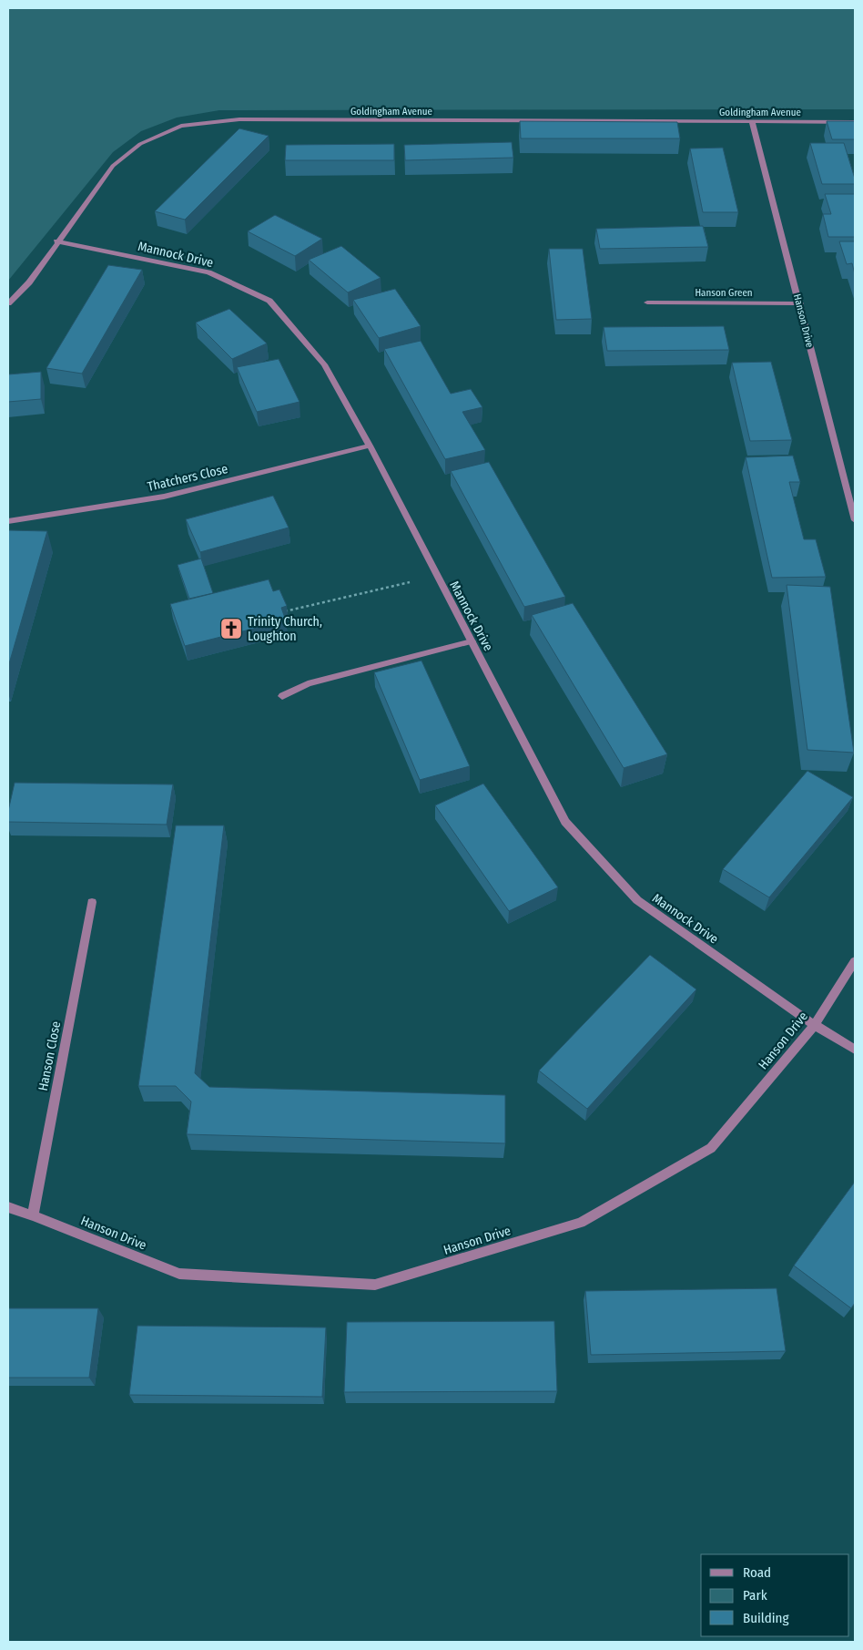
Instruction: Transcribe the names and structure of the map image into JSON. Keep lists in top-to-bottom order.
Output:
{
  "streets": {
    "street": [
      "Goldingham Avenue",
      "Mannock Drive",
      "Hanson Green",
      "Hanson Drive",
      "Thatchers Close",
      "Hanson Close"
    ]
  },
  "crossings": [
    ["Goldingham Avenue", "Mannock Drive"],
    ["Goldingham Avenue", "Hanson Drive"],
    ["Mannock Drive", "Hanson Drive"],
    ["Mannock Drive", "Thatchers Close"],
    ["Hanson Green", "Hanson Drive"],
    ["Hanson Drive", "Hanson Close"]
  ],
  "places": {
    "church": ["Trinity Church, Loughton"]
  },
  "legend": ["Road", "Park", "Building"]
}
